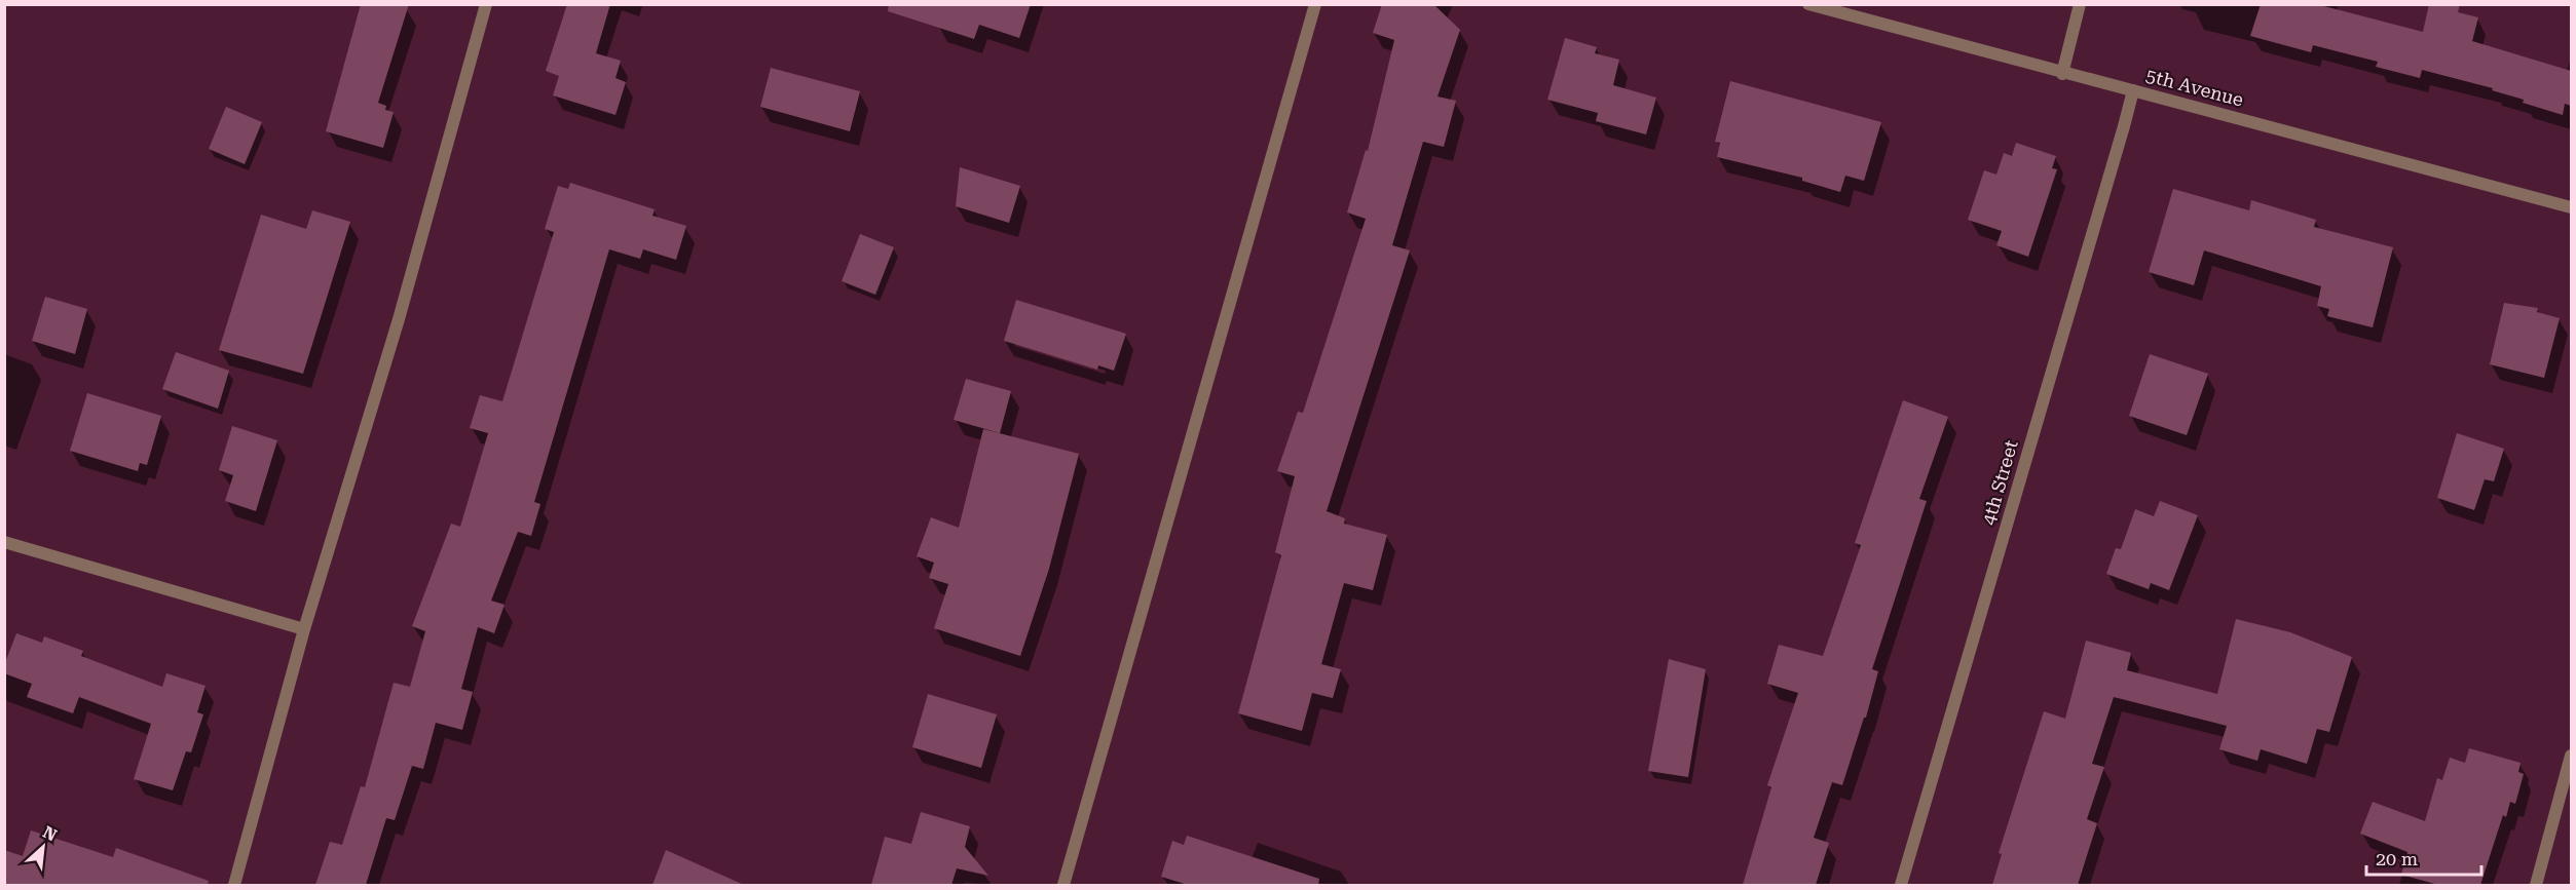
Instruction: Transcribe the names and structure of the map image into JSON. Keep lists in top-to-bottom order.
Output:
{
  "streets": {
    "street": ["5th Avenue", "4th Street"]
  },
  "crossings": [
    ["5th Avenue", "4th Street"]
  ],
  "scale_bar": "20 m",
  "north": "top right"
}
